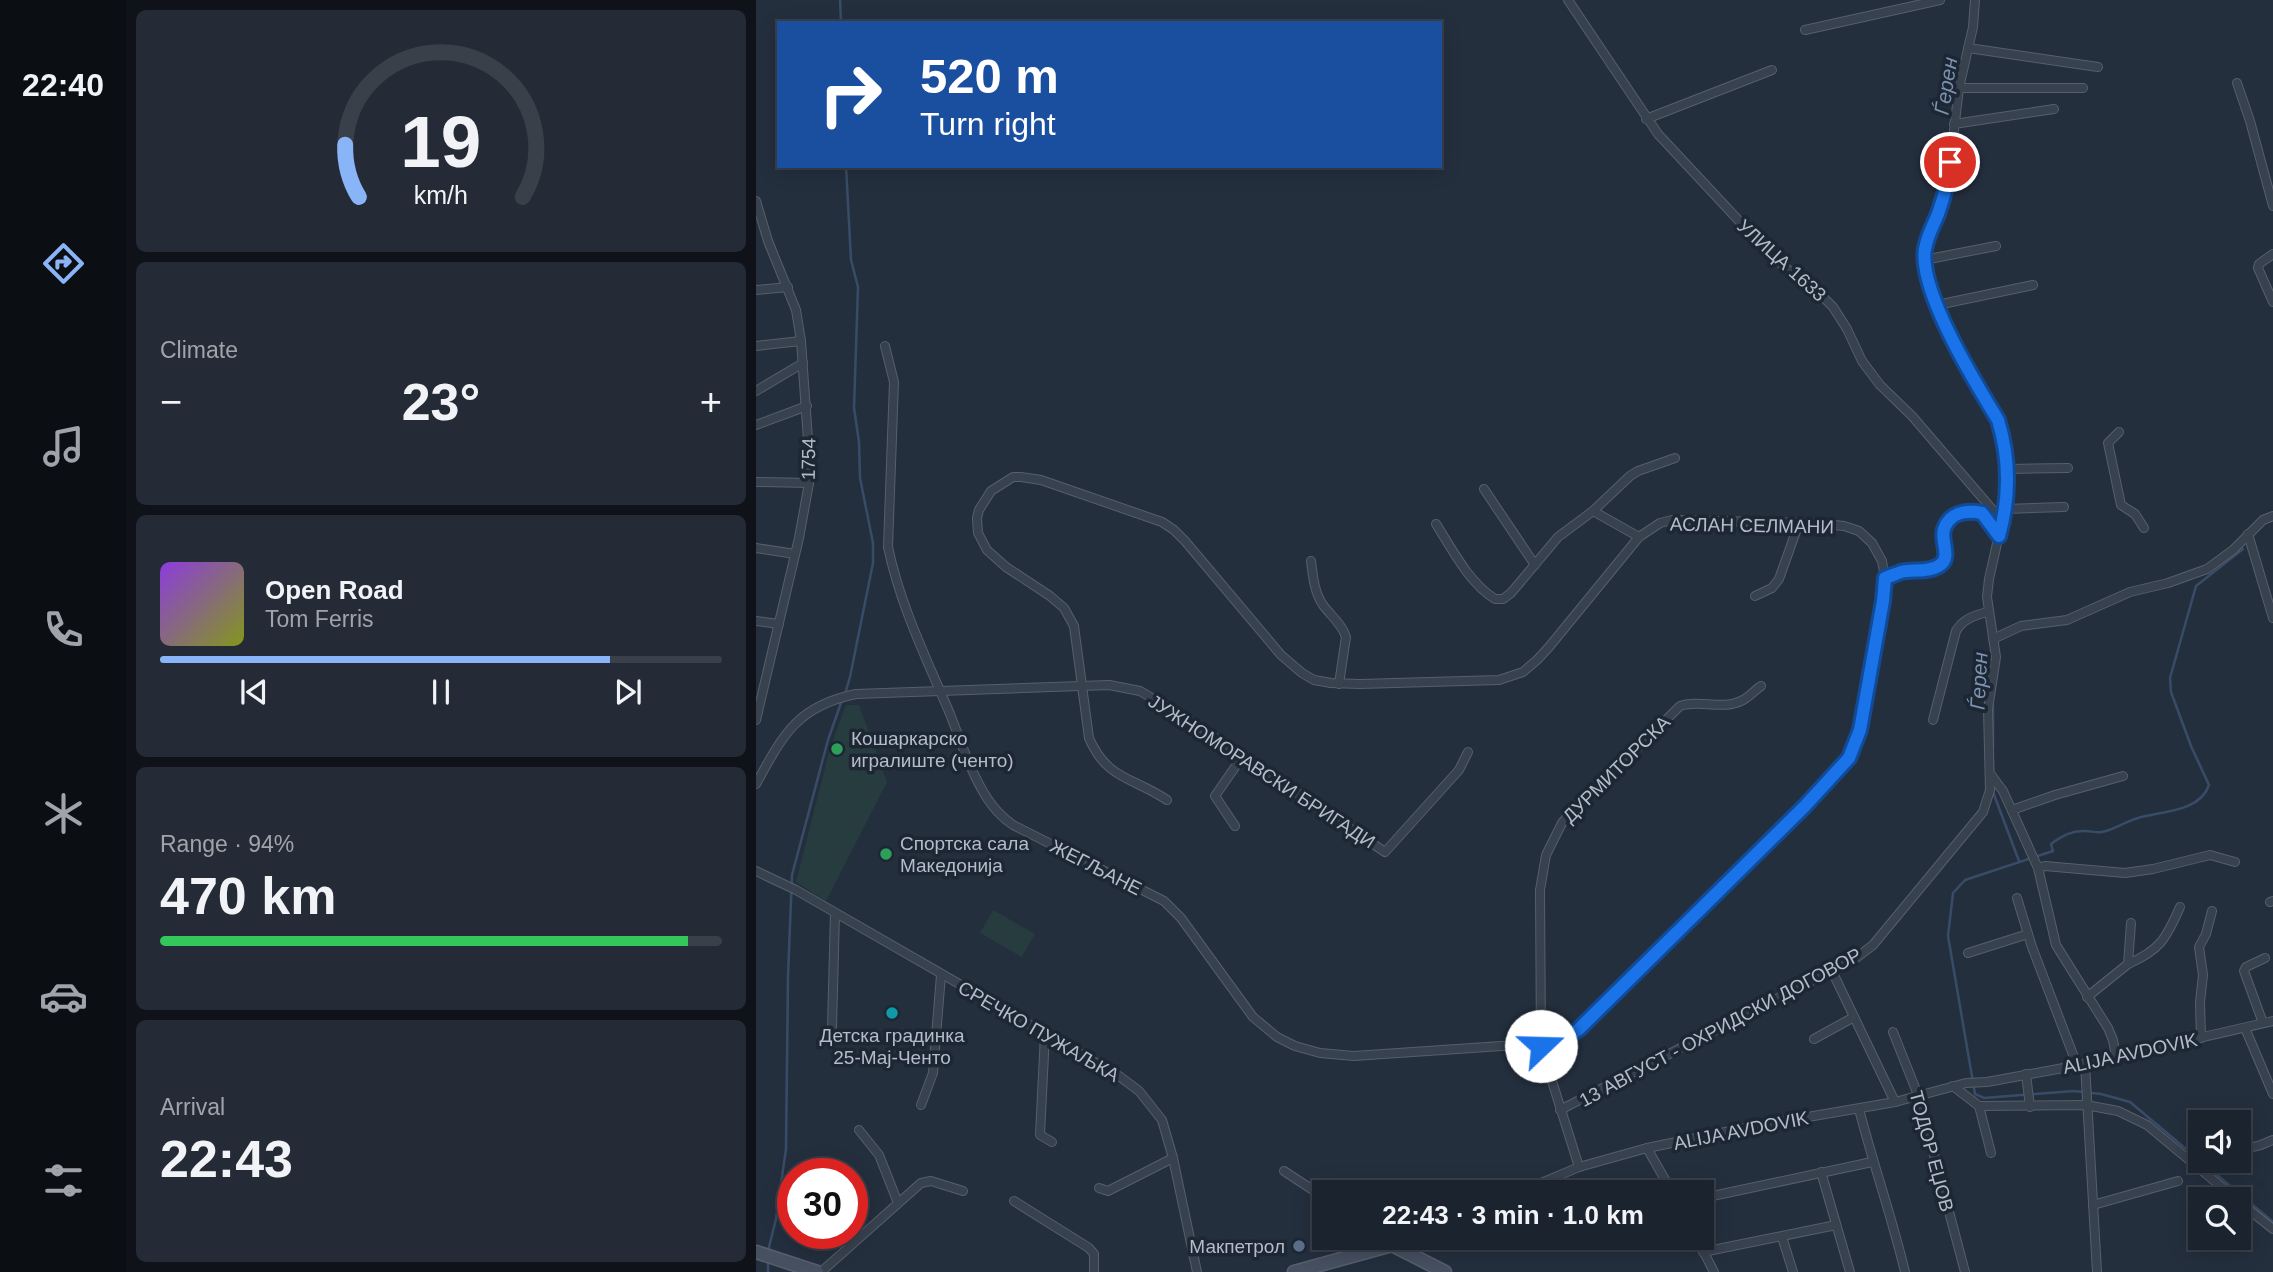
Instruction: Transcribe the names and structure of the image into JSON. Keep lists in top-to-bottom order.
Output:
{
  "streets": {
    "street": [
      "УЛИЦА 1633",
      "1754",
      "АСЛАН СЕЛМАНИ",
      "ДУРМИТОРСКА",
      "ЈУЖНОМОРАВСКИ БРИГАДИ",
      "ЖЕГЉАНЕ",
      "13 АВГУСТ - ОХРИДСКИ ДОГОВОР",
      "СРЕЧКО ПУЖАЉКА",
      "ALIJA AVDOVIK",
      "ТОДОР ЕЏОВ"
    ]
  },
  "crossings": [
    ["УЛИЦА 1633", "13 АВГУСТ - ОХРИДСКИ ДОГОВОР"],
    ["АСЛАН СЕЛМАНИ", "ДУРМИТОРСКА"],
    ["АСЛАН СЕЛМАНИ", "ЈУЖНОМОРАВСКИ БРИГАДИ"],
    ["АСЛАН СЕЛМАНИ", "ЖЕГЉАНЕ"],
    ["ДУРМИТОРСКА", "ЖЕГЉАНЕ"],
    ["ДУРМИТОРСКА", "13 АВГУСТ - ОХРИДСКИ ДОГОВОР"],
    ["ДУРМИТОРСКА", "ALIJA AVDOVIK"],
    ["ЈУЖНОМОРАВСКИ БРИГАДИ", "ЖЕГЉАНЕ"],
    ["ALIJA AVDOVIK", "ТОДОР ЕЏОВ"]
  ],
  "water": ["Ѓерен"],
  "places": [
    "Кошаркарско игралиште (ченто)",
    "Спортска сала Македонија",
    "Детска градинка 25-Мај-Ченто",
    "Макпетрол"
  ],
  "page": {
    "tabs": "22:40",
    "turn": ["520 m", "Turn right"],
    "tile": [
      "Climate",
      ["Range · 94%", "470 km"],
      ["Arrival", "22:43"]
    ],
    "heat": ["−", "23°", "+"],
    "song": ["Open Road", "Tom Ferris"],
    "limit": "30",
    "trip": "22:43 · 3 min · 1.0 km",
    "gauge": ["19", "km/h"]
  }
}
